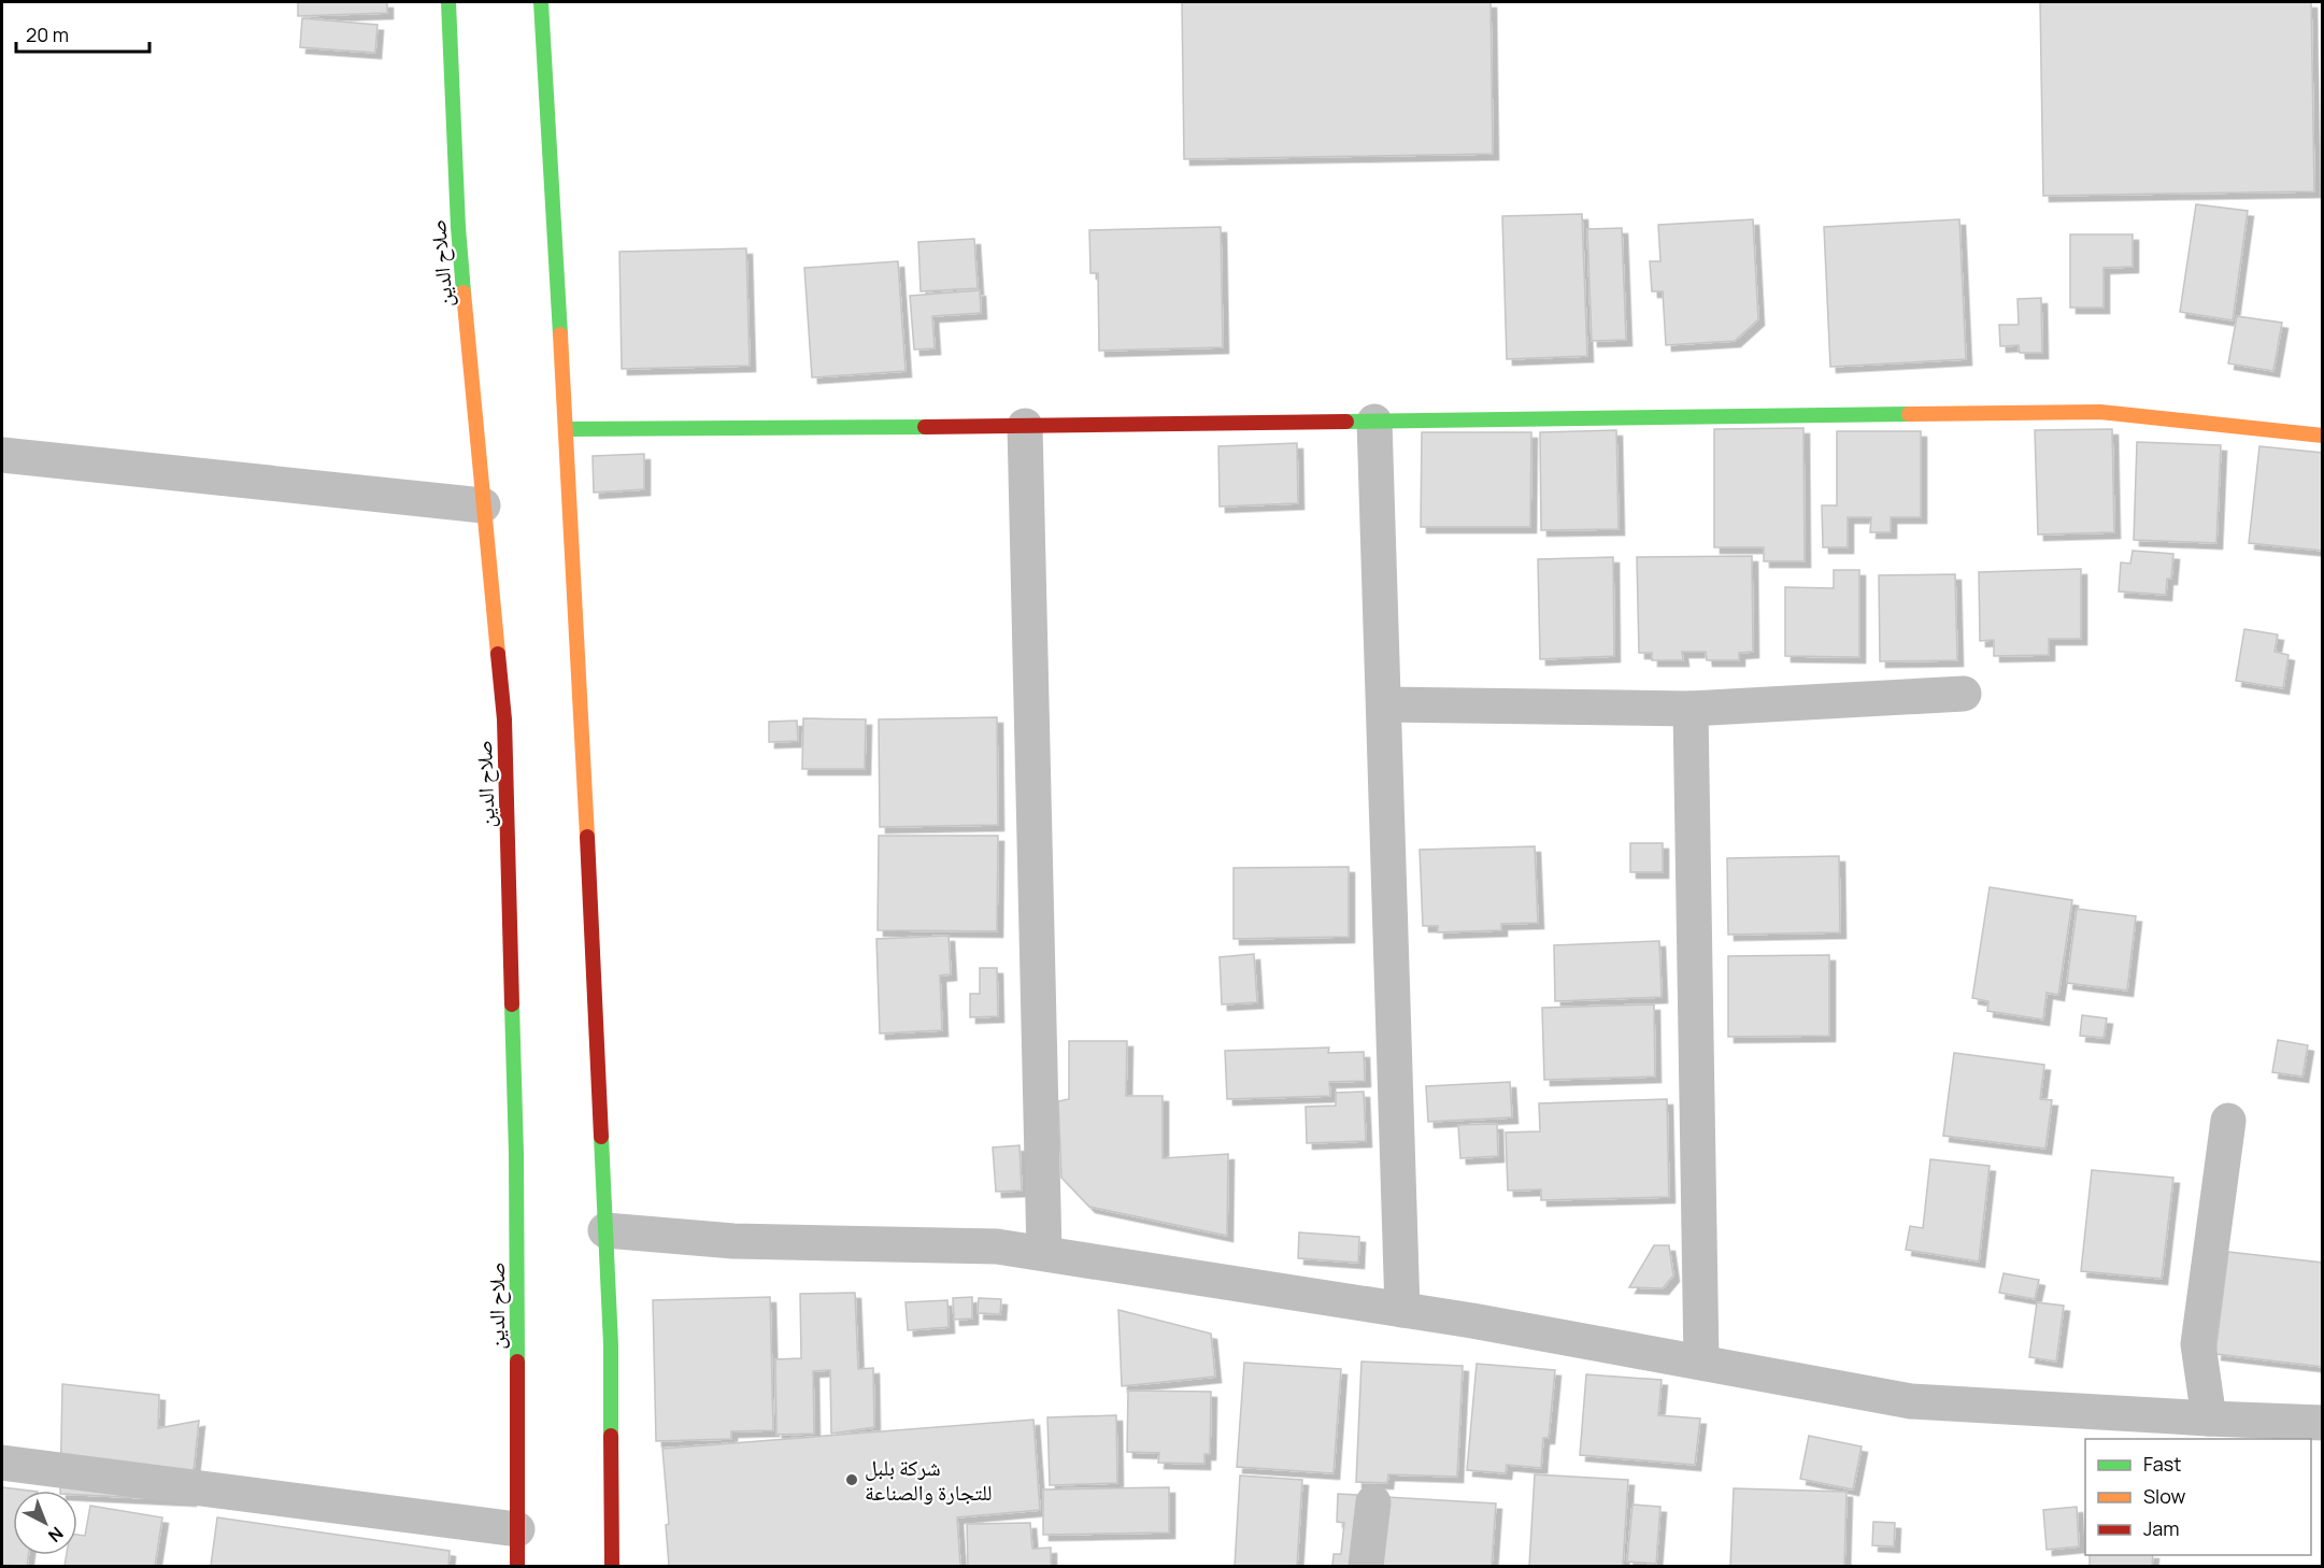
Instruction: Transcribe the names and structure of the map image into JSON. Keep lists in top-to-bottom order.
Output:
{
  "streets": {
    "main road": ["صلاح الدين"]
  },
  "places": ["شركة بلبل للتجارة والصناعة"],
  "legend": ["Fast", "Slow", "Jam"],
  "scale_bar": "20 m",
  "north": "bottom right"
}
